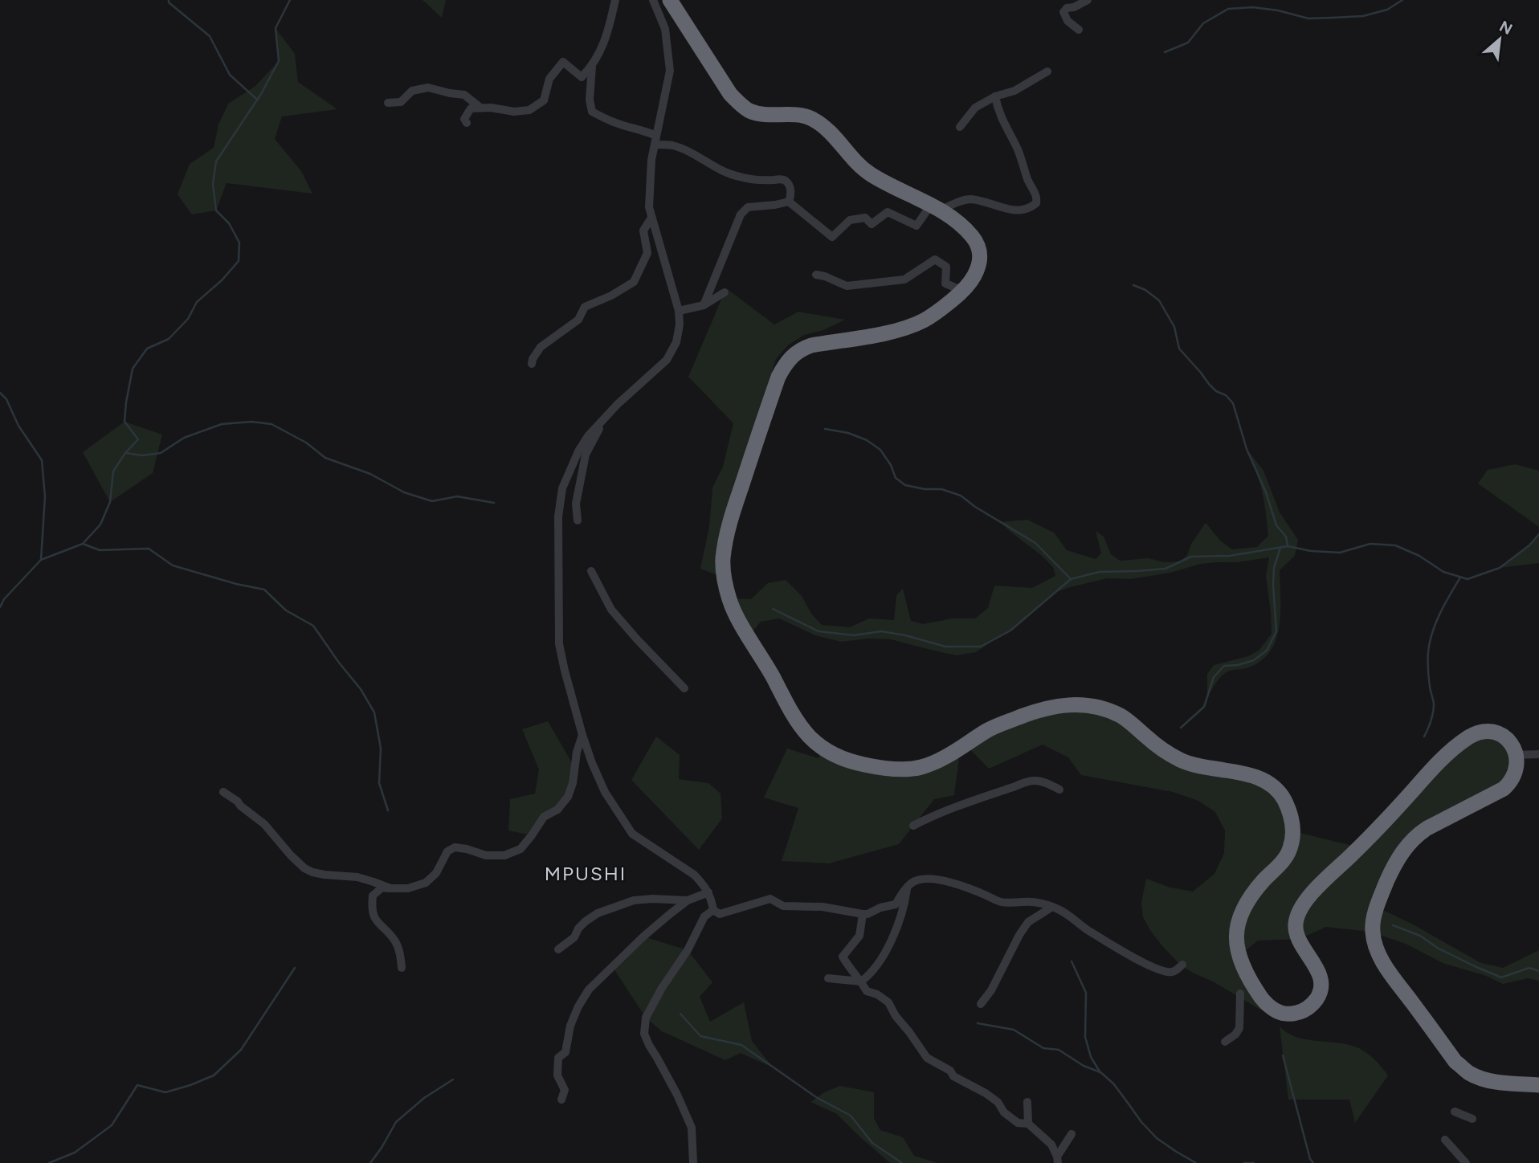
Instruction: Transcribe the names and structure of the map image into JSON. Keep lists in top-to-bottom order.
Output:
{
  "districts": ["MPUSHI"],
  "north": "top right"
}
